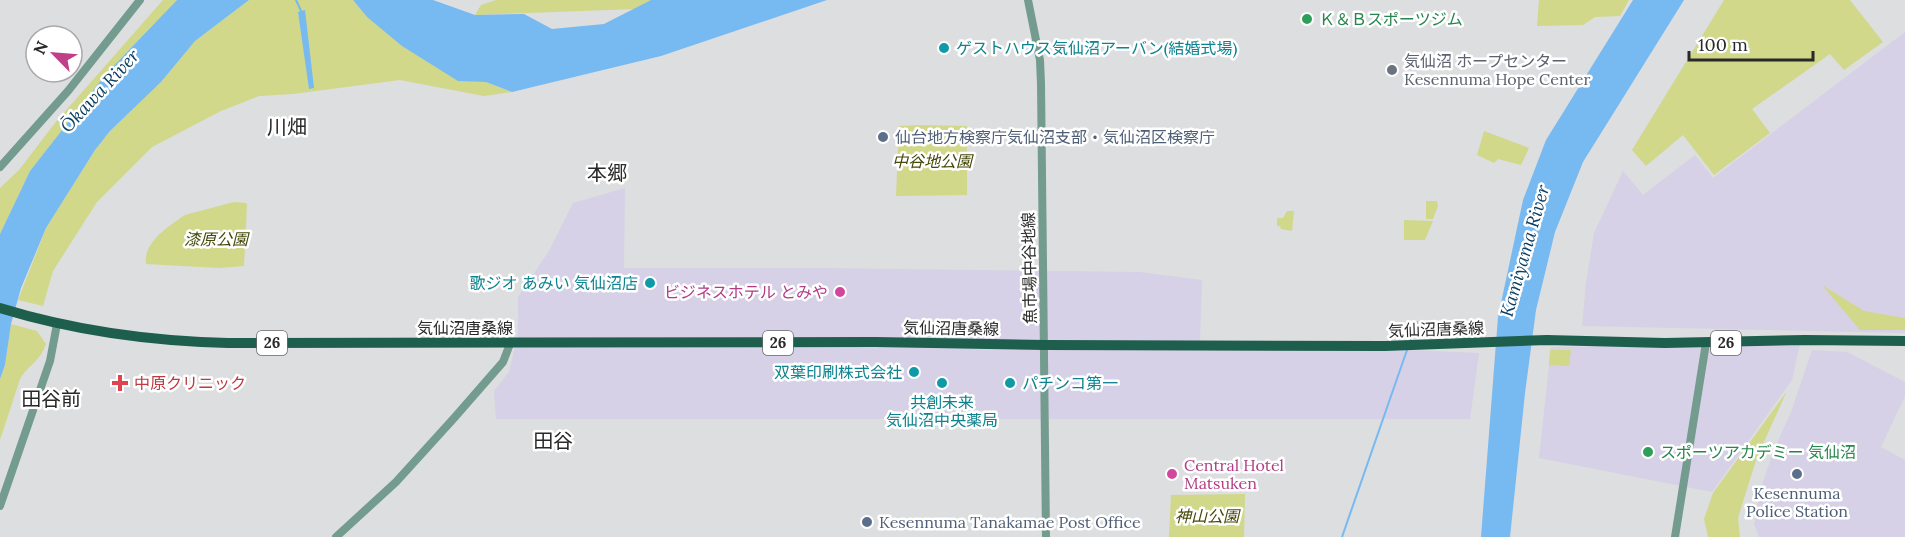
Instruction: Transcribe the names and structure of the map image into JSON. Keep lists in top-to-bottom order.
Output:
{
  "streets": {
    "main road": ["気仙沼唐桑線", "26"],
    "street": ["魚市場中谷地線"]
  },
  "crossings": [
    ["魚市場中谷地線", "気仙沼唐桑線"]
  ],
  "districts": [
    "川畑",
    "本郷",
    "田谷前",
    "田谷"
  ],
  "water": ["Ōkawa River", "Kamiyama River"],
  "parks": ["中谷地公園", "漆原公園", "神山公園"],
  "places": {
    "other": [
      "Ｋ＆Ｂスポーツジム",
      "ゲストハウス気仙沼アーバン(結婚式場)",
      "気仙沼 ホープセンター Kesennuma Hope Center",
      "仙台地方検察庁気仙沼支部・気仙沼区検察庁",
      "歌ジオ あみい 気仙沼店",
      "ビジネスホテル とみや",
      "双葉印刷株式会社",
      "共創未来 気仙沼中央薬局",
      "パチンコ第一",
      "スポーツアカデミー 気仙沼",
      "Central Hotel Matsuken",
      "Kesennuma Police Station",
      "Kesennuma Tanakamae Post Office"
    ],
    "health": ["中原クリニック"]
  },
  "scale_bar": "100 m",
  "north": "top left"
}
